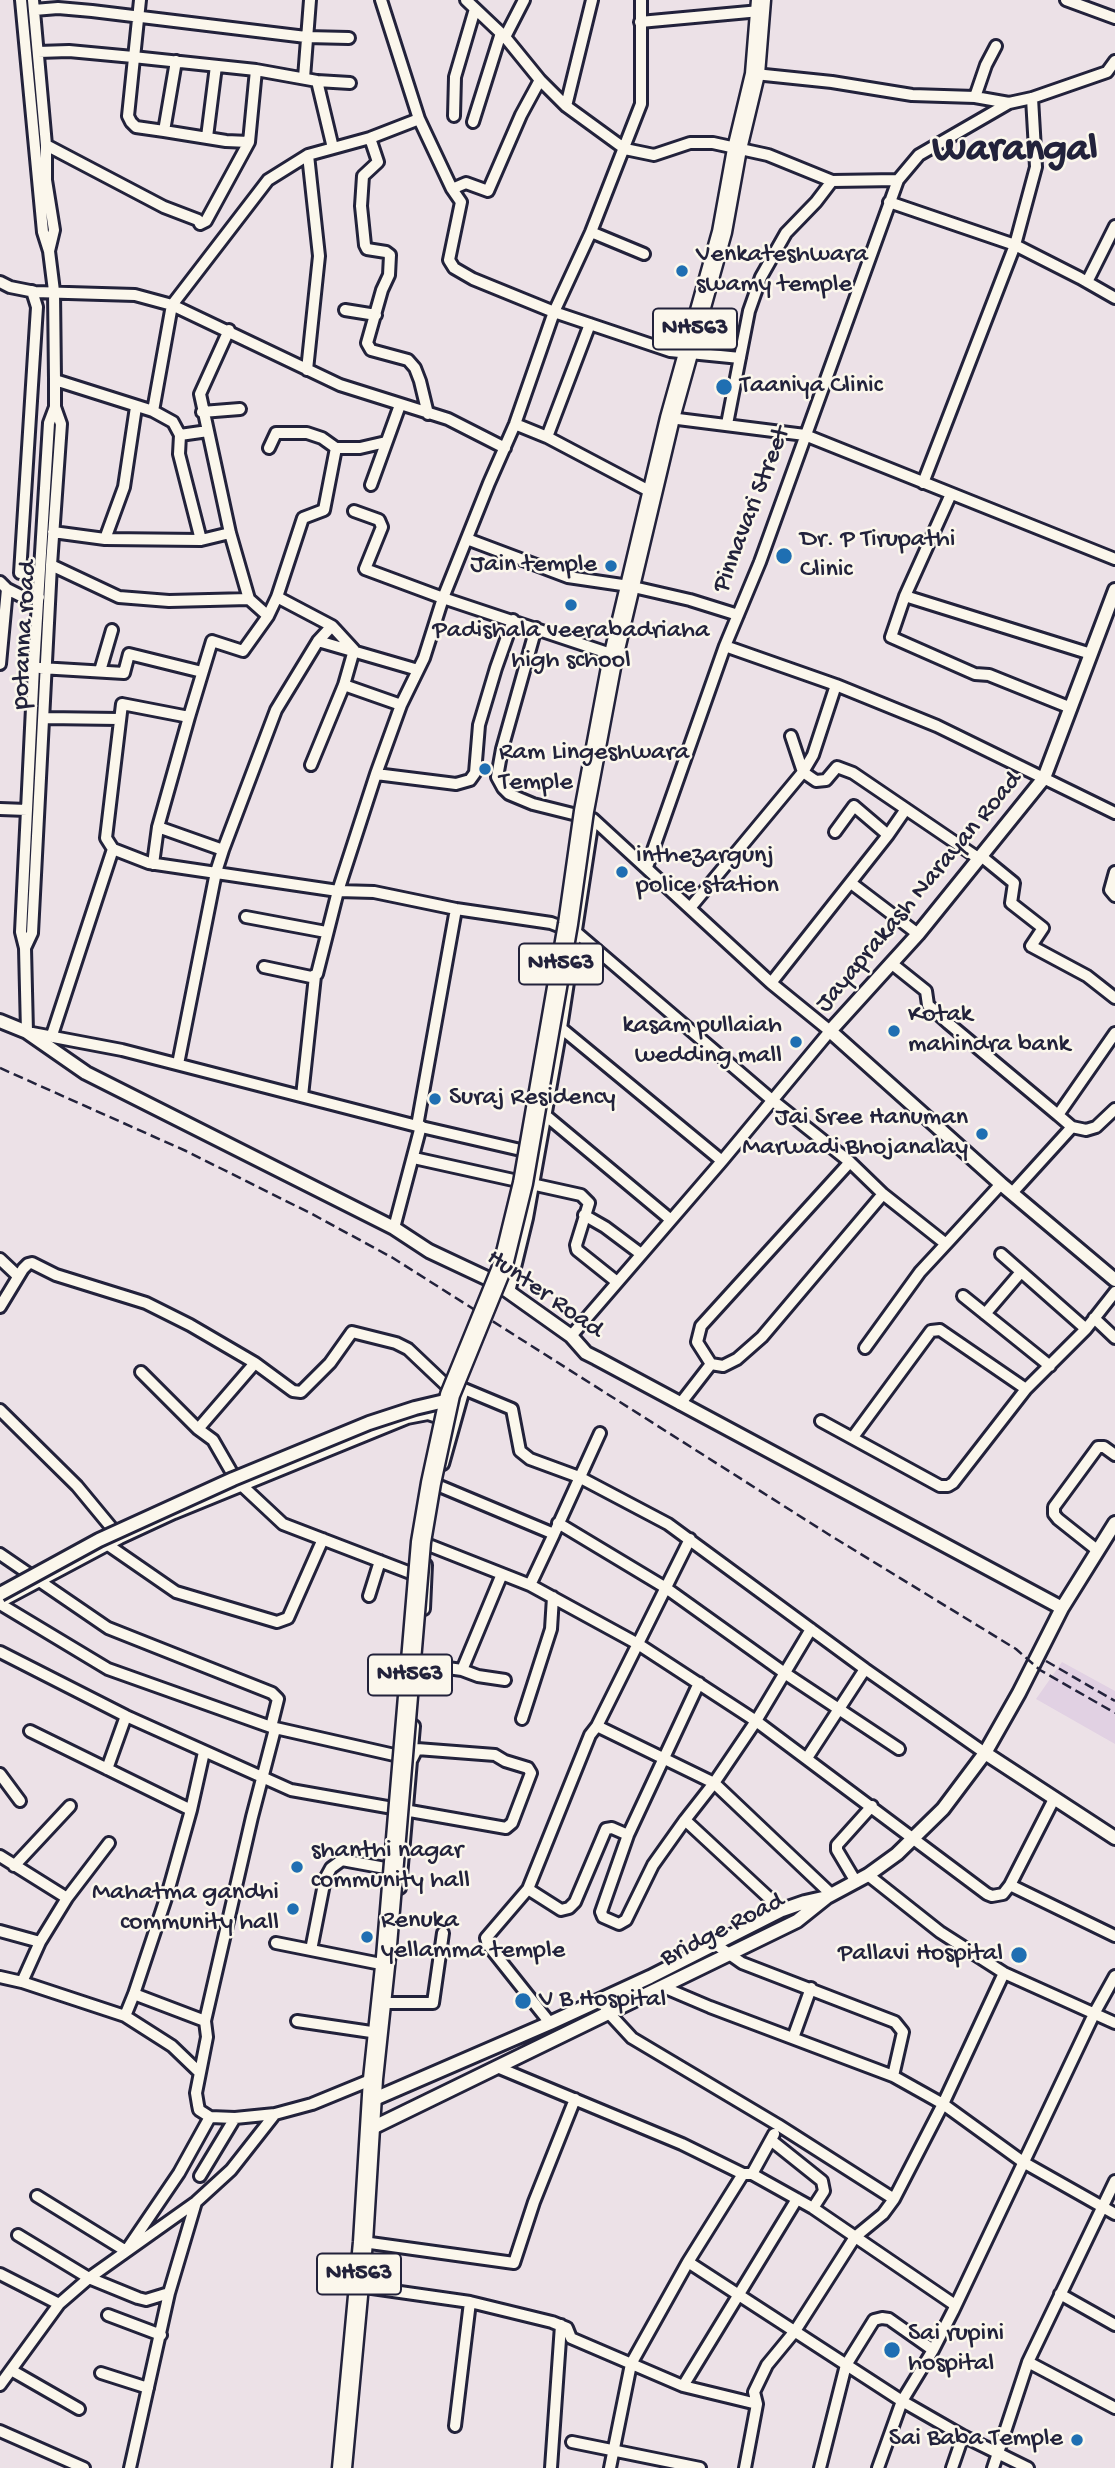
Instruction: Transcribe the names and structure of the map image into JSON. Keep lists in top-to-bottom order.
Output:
{
  "streets": {
    "highway": ["NH563"],
    "street": [
      "Pinnavari Street",
      "potanna road",
      "Jayaprakash Narayan Road",
      "Hunter Road",
      "Bridge Road"
    ]
  },
  "crossings": [
    ["NH563", "Bridge Road"],
    ["potanna road", "Hunter Road"],
    ["Hunter Road", "Bridge Road"]
  ],
  "districts": ["Warangal"],
  "places": [
    "Venkateshwara swamy temple",
    "Taaniya Clinic",
    "Dr. P Tirupathi Clinic",
    "Jain temple",
    "Padishala veerabadriaha high school",
    "Ram Lingeshwara Temple",
    "inthezargunj police station",
    "Kotak mahindra bank",
    "kasam pullaiah wedding mall",
    "Suraj Residency",
    "Jai Sree Hanuman Marwadi Bhojanalay",
    "shanthi nagar community hall",
    "Mahatma gandhi community hall",
    "Renuka yellamma temple",
    "Pallavi Hospital",
    "V B Hospital",
    "Sai rupini hospital",
    "Sai Baba Temple"
  ]
}
